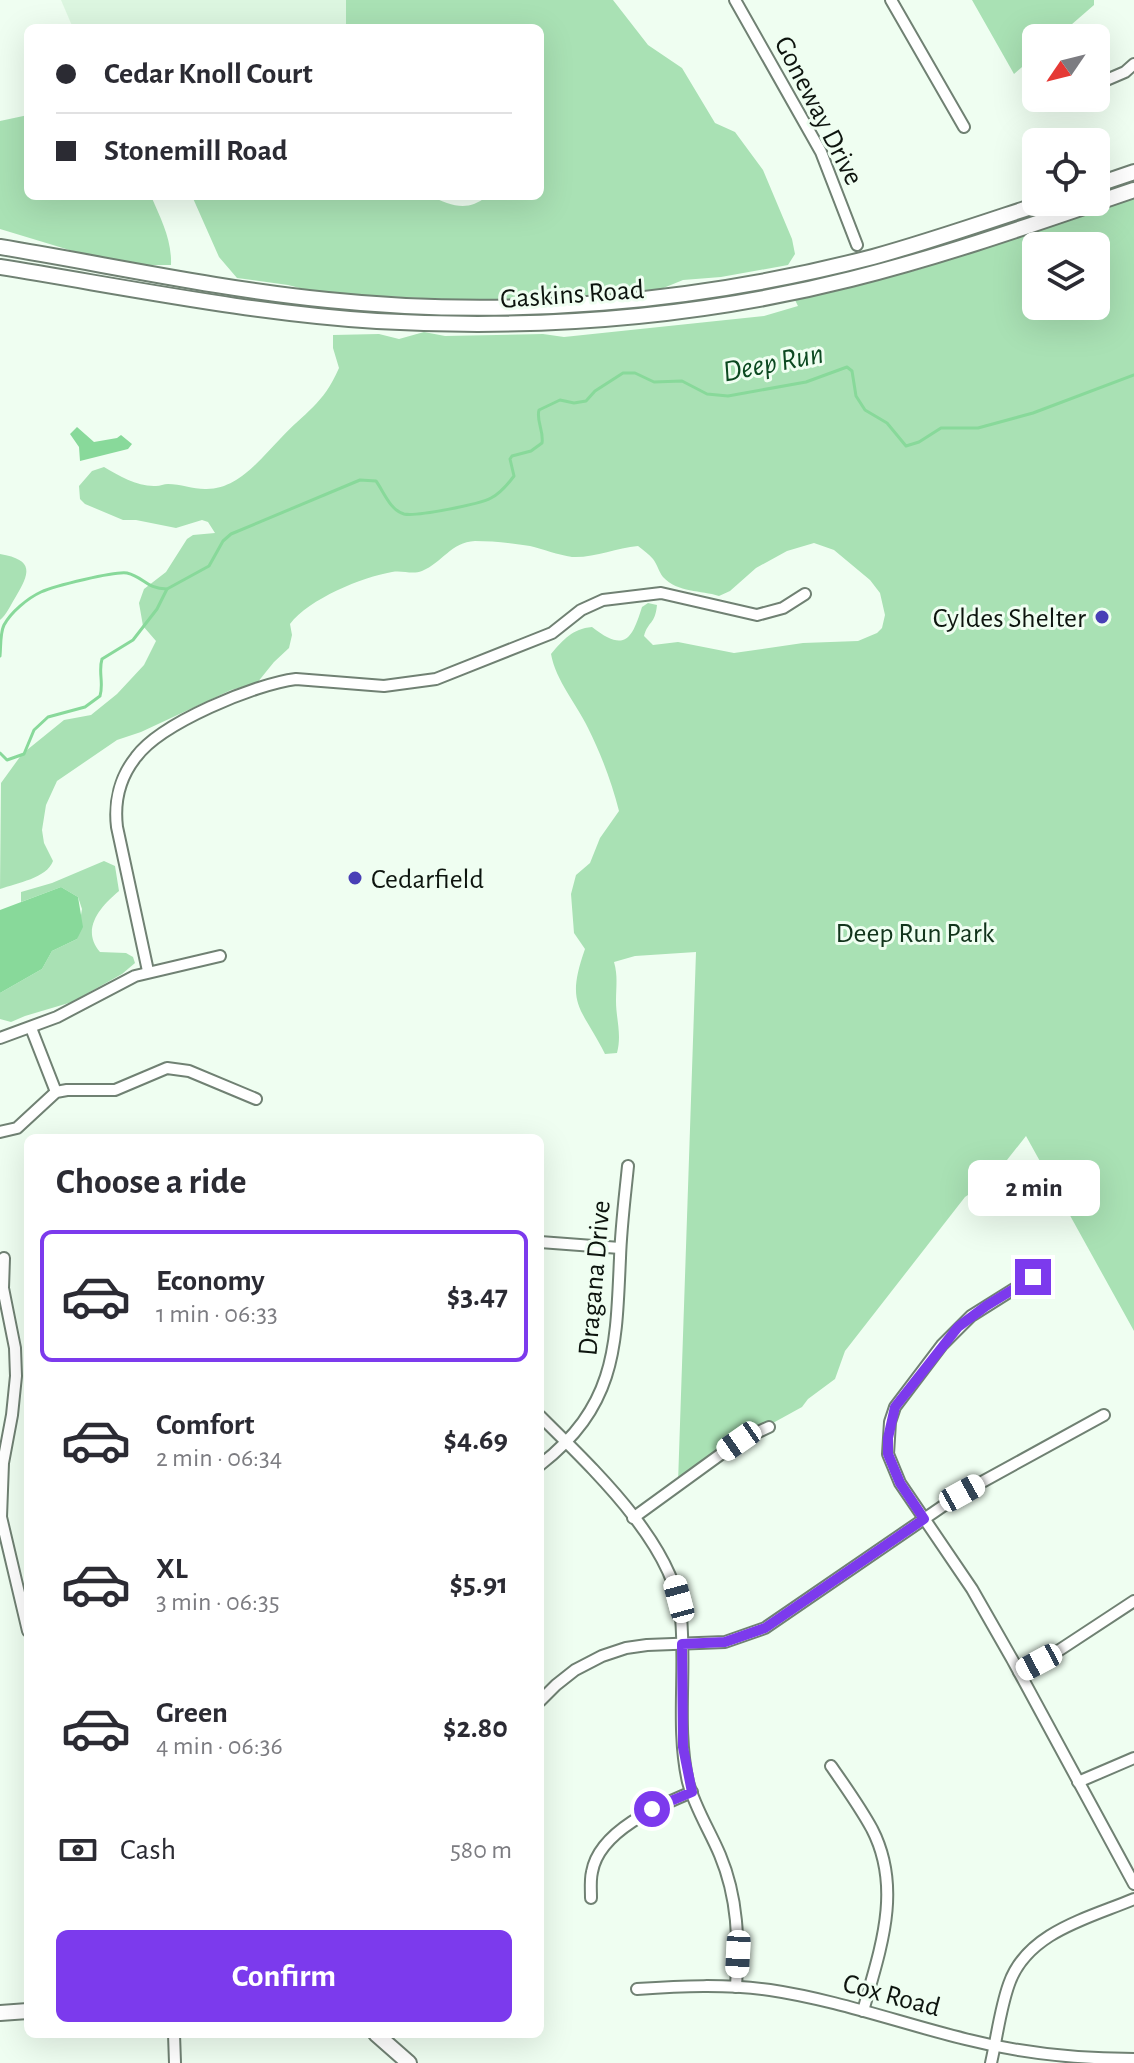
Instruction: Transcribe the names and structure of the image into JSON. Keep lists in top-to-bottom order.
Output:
{
  "streets": {
    "main road": ["Gaskins Road"],
    "street": ["Goneway Drive", "Dragana Drive", "Cox Road"]
  },
  "water": ["Deep Run"],
  "parks": ["Deep Run Park"],
  "places": ["Cyldes Shelter", "Cedarfield"],
  "north": "bottom left",
  "page": {
    "banner": ["Cedar Knoll Court", "Stonemill Road"],
    "heading": "Choose a ride",
    "bubble": "2 min",
    "list": [
      {
        "name": "Economy",
        "note": "1 min · 06:33",
        "value": "$3.47"
      },
      {
        "name": "Comfort",
        "note": "2 min · 06:34",
        "value": "$4.69"
      },
      {
        "name": "XL",
        "note": "3 min · 06:35",
        "value": "$5.91"
      },
      {
        "name": "Green",
        "note": "4 min · 06:36",
        "value": "$2.80"
      }
    ],
    "pay": ["Cash", "580 m"],
    "buttons": "Confirm"
  }
}
